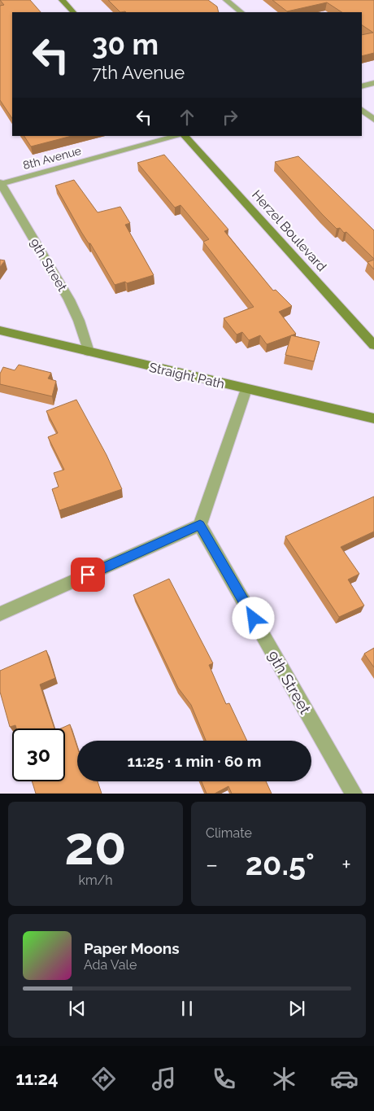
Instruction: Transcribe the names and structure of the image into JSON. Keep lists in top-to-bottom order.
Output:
{
  "streets": {
    "street": [
      "8th Avenue",
      "Herzel Boulevard",
      "9th Street",
      "Straight Path"
    ]
  },
  "crossings": [
    ["8th Avenue", "9th Street"],
    ["9th Street", "Straight Path"]
  ],
  "page": {
    "turn": ["30 m", "7th Avenue"],
    "limit": "30",
    "trip": "11:25 · 1 min · 60 m",
    "tile": [
      ["20", "km/h"],
      "Climate"
    ],
    "heat": ["−", "20.5°", "+"],
    "song": ["Paper Moons", "Ada Vale"],
    "tabs": "11:24"
  }
}
